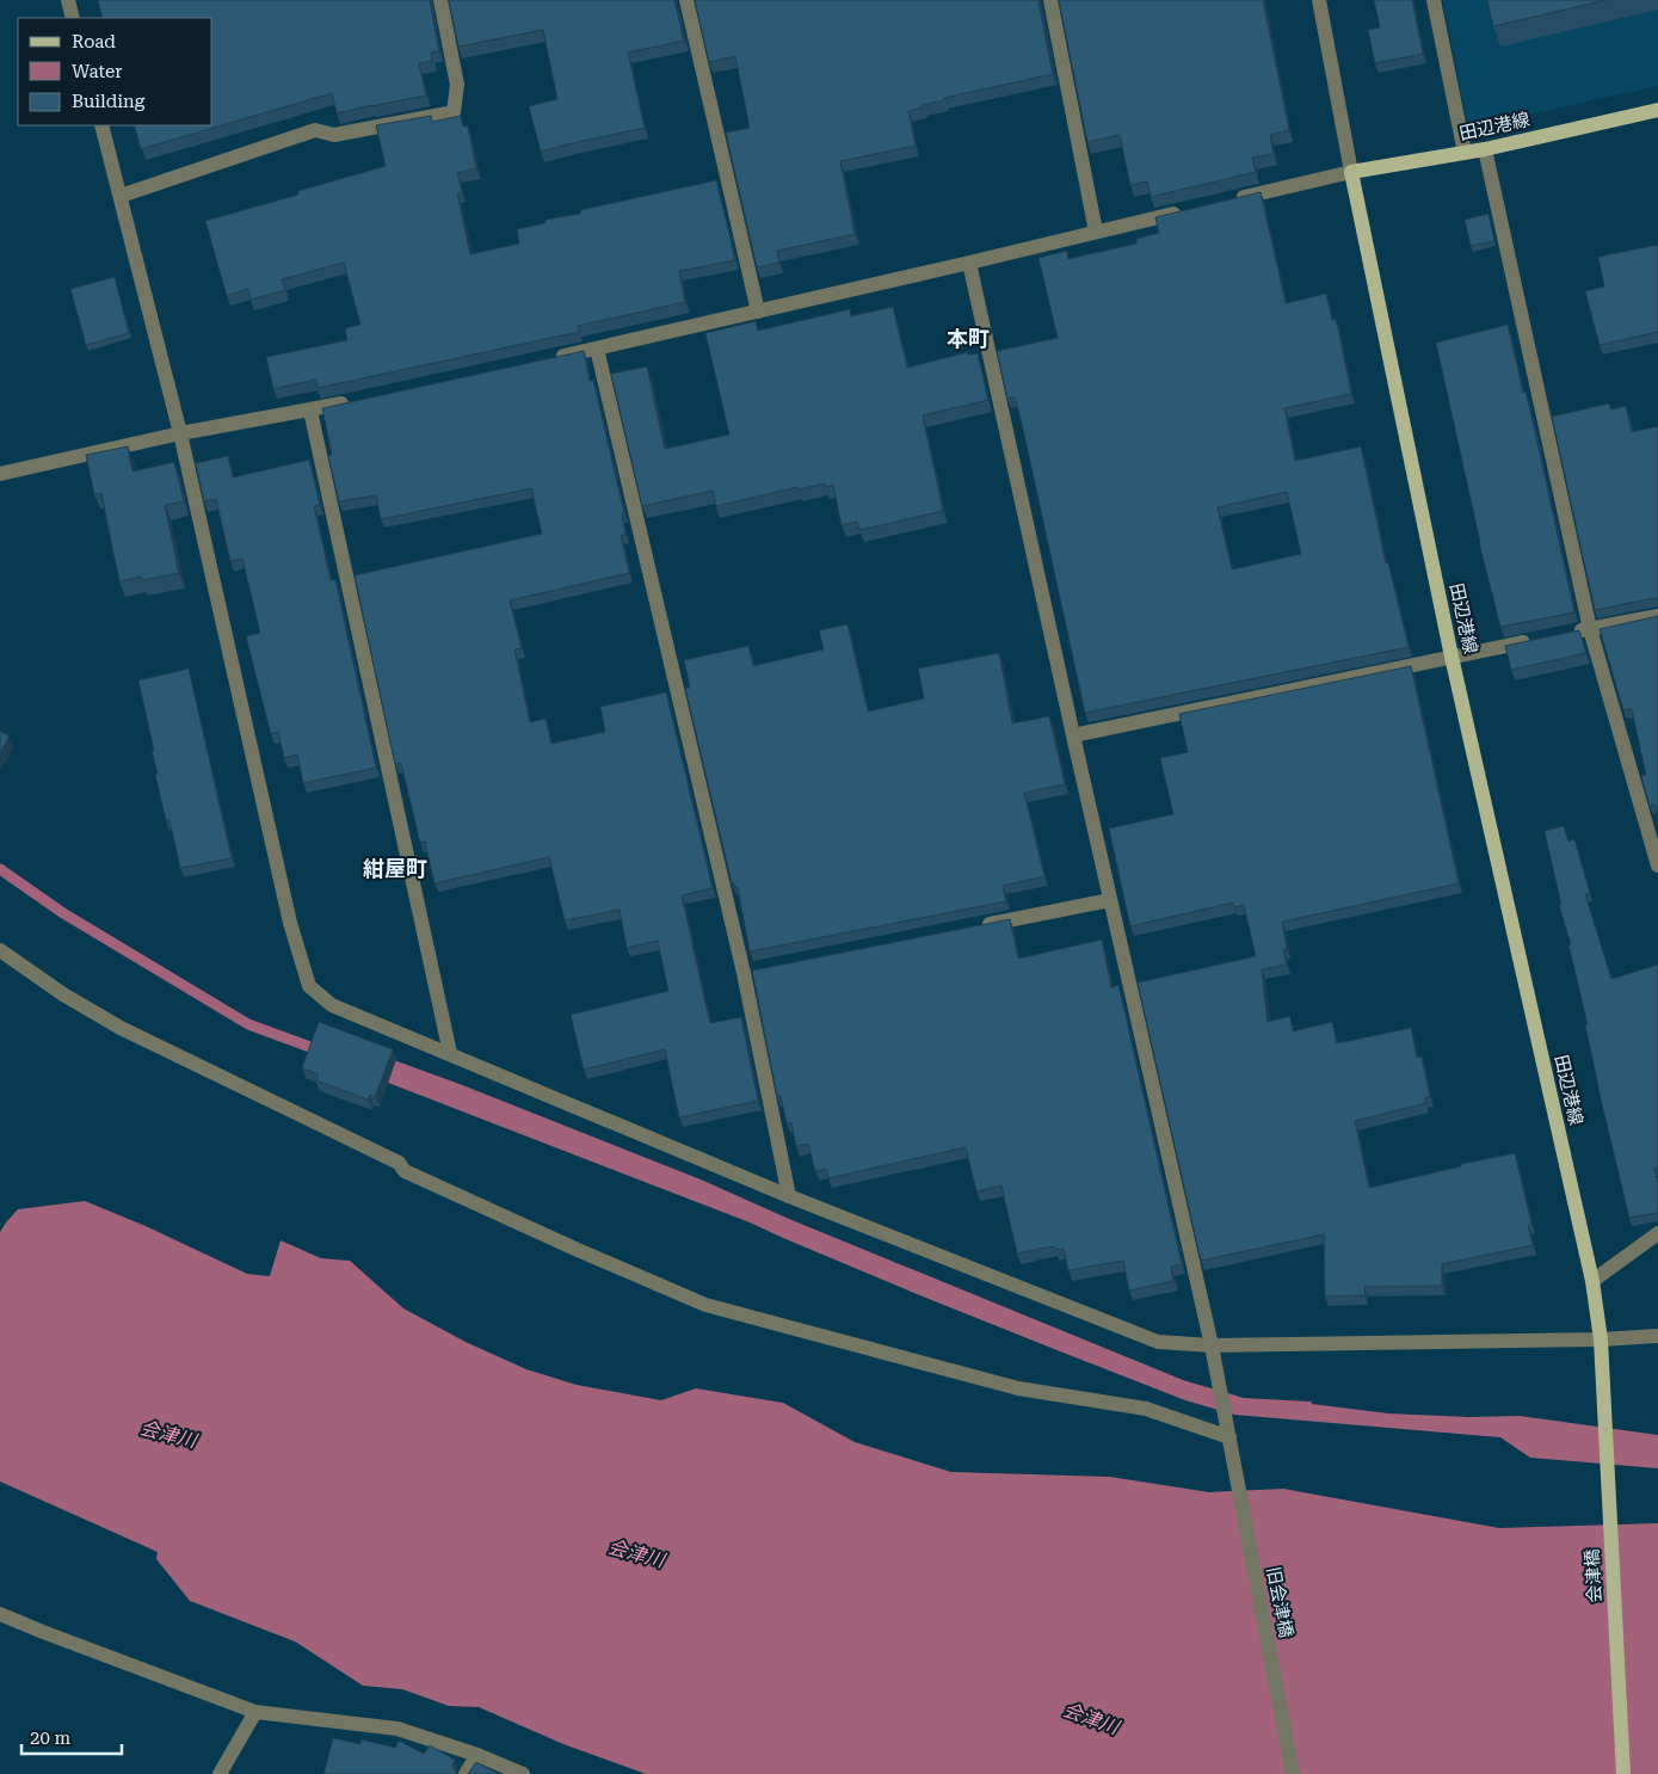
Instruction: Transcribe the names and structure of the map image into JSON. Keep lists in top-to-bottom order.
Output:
{
  "streets": {
    "main road": ["田辺港線", "会津橋"],
    "street": ["旧会津橋"]
  },
  "crossings": [
    ["田辺港線", "会津橋"]
  ],
  "districts": ["本町", "紺屋町"],
  "water": ["会津川"],
  "legend": ["Road", "Water", "Building"],
  "scale_bar": "20 m"
}
